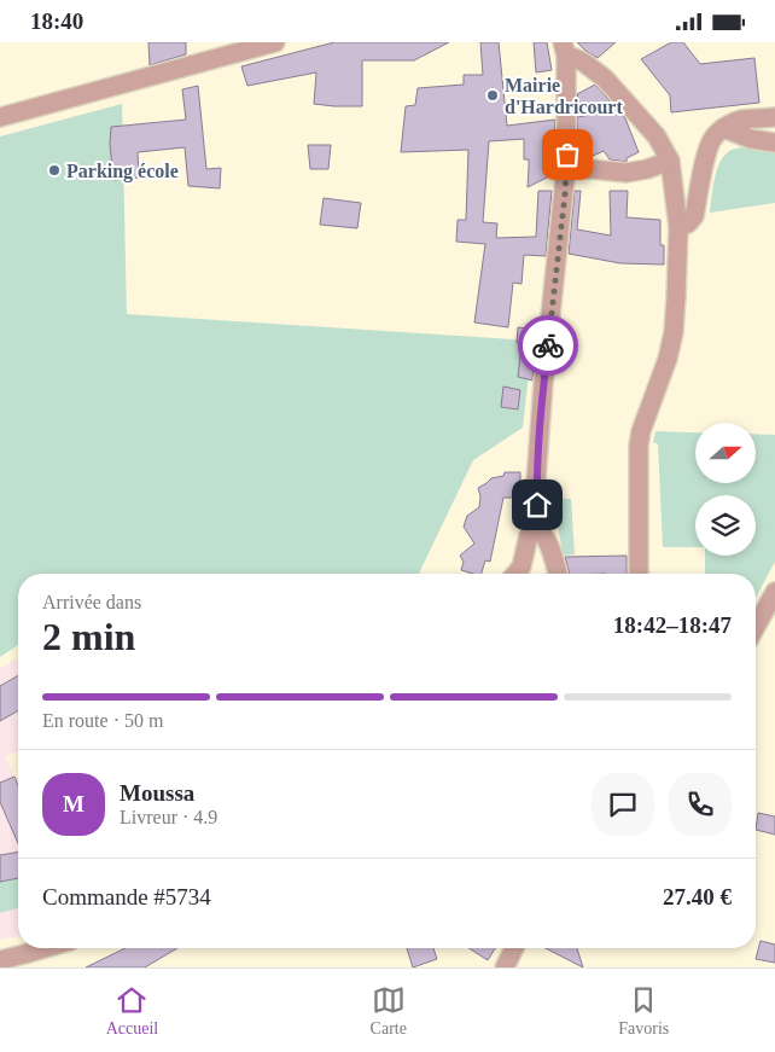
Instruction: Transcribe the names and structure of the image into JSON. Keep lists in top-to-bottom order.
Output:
{
  "places": ["Mairie d'Hardricourt", "Parking école"],
  "north": "right",
  "page": {
    "status": "18:40",
    "heading": ["2 min", "Arrivée dans", "18:42–18:47"],
    "panel": [
      "Moussa",
      "Livreur · 4.9",
      "Commande #5734",
      "27.40 €"
    ],
    "bar": "En route · 50 m",
    "round": "M",
    "tabs": ["Accueil", "Carte", "Favoris"]
  }
}
